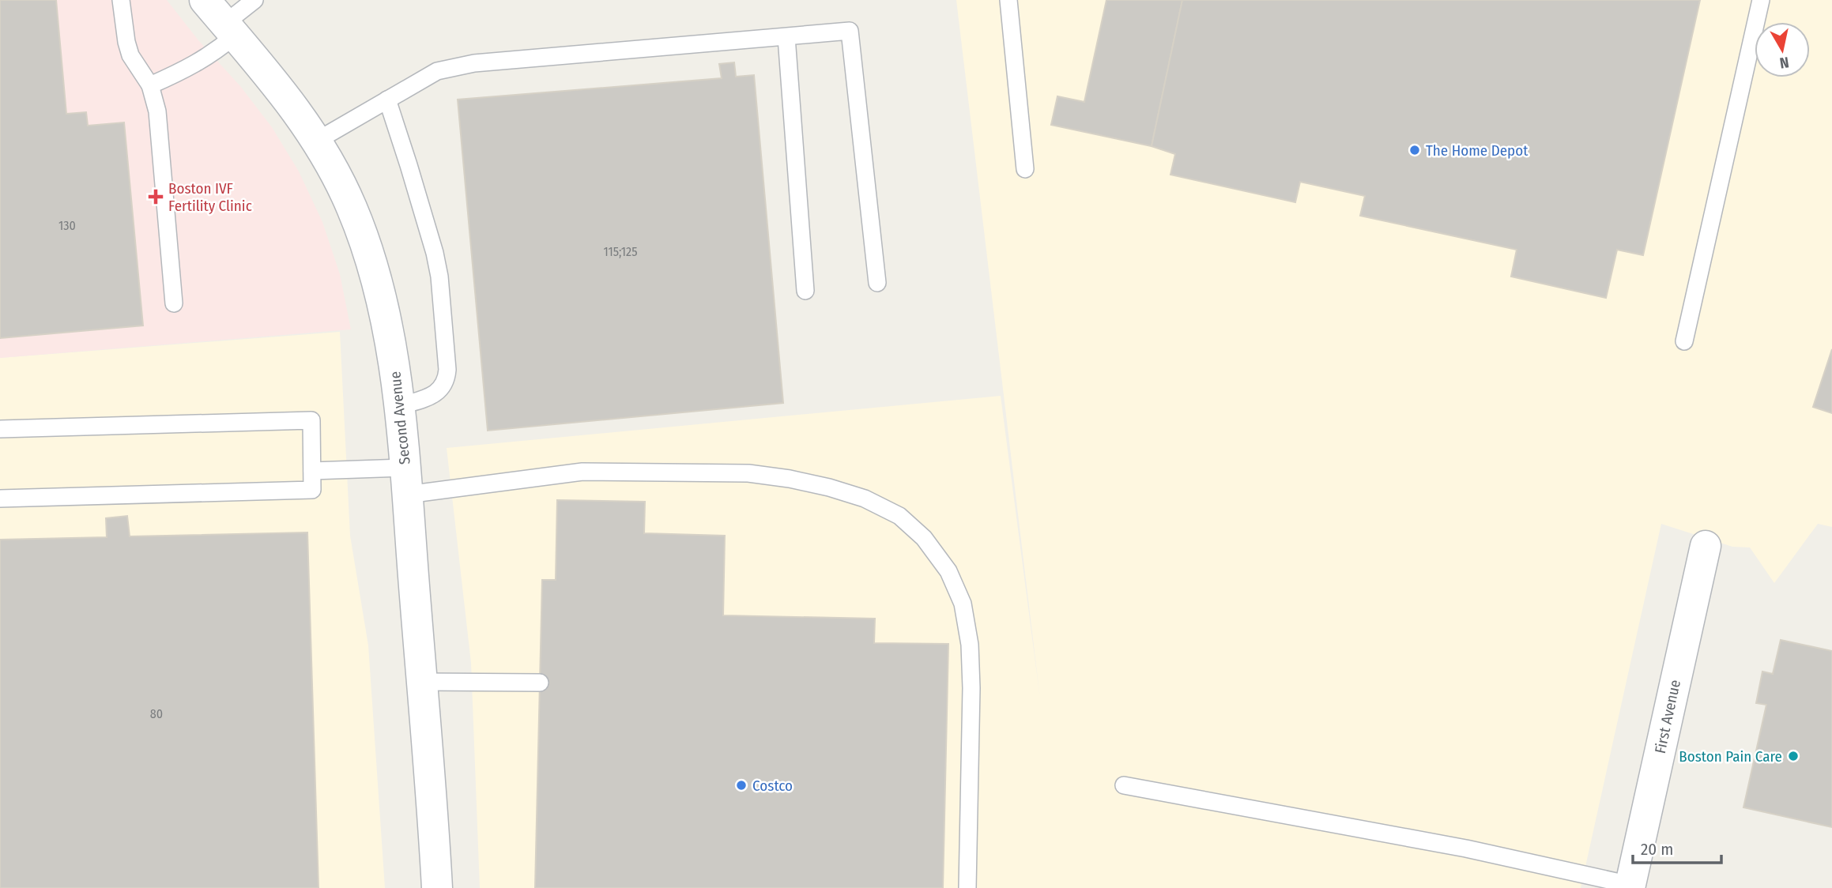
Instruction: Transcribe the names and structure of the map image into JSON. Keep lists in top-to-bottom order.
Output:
{
  "streets": {
    "street": ["Second Avenue", "First Avenue"]
  },
  "places": {
    "other": ["The Home Depot", "Boston Pain Care", "Costco"],
    "health": ["Boston IVF Fertility Clinic"]
  },
  "house_numbers": ["130", "115;125", "80"],
  "scale_bar": "20 m",
  "north": "bottom"
}
